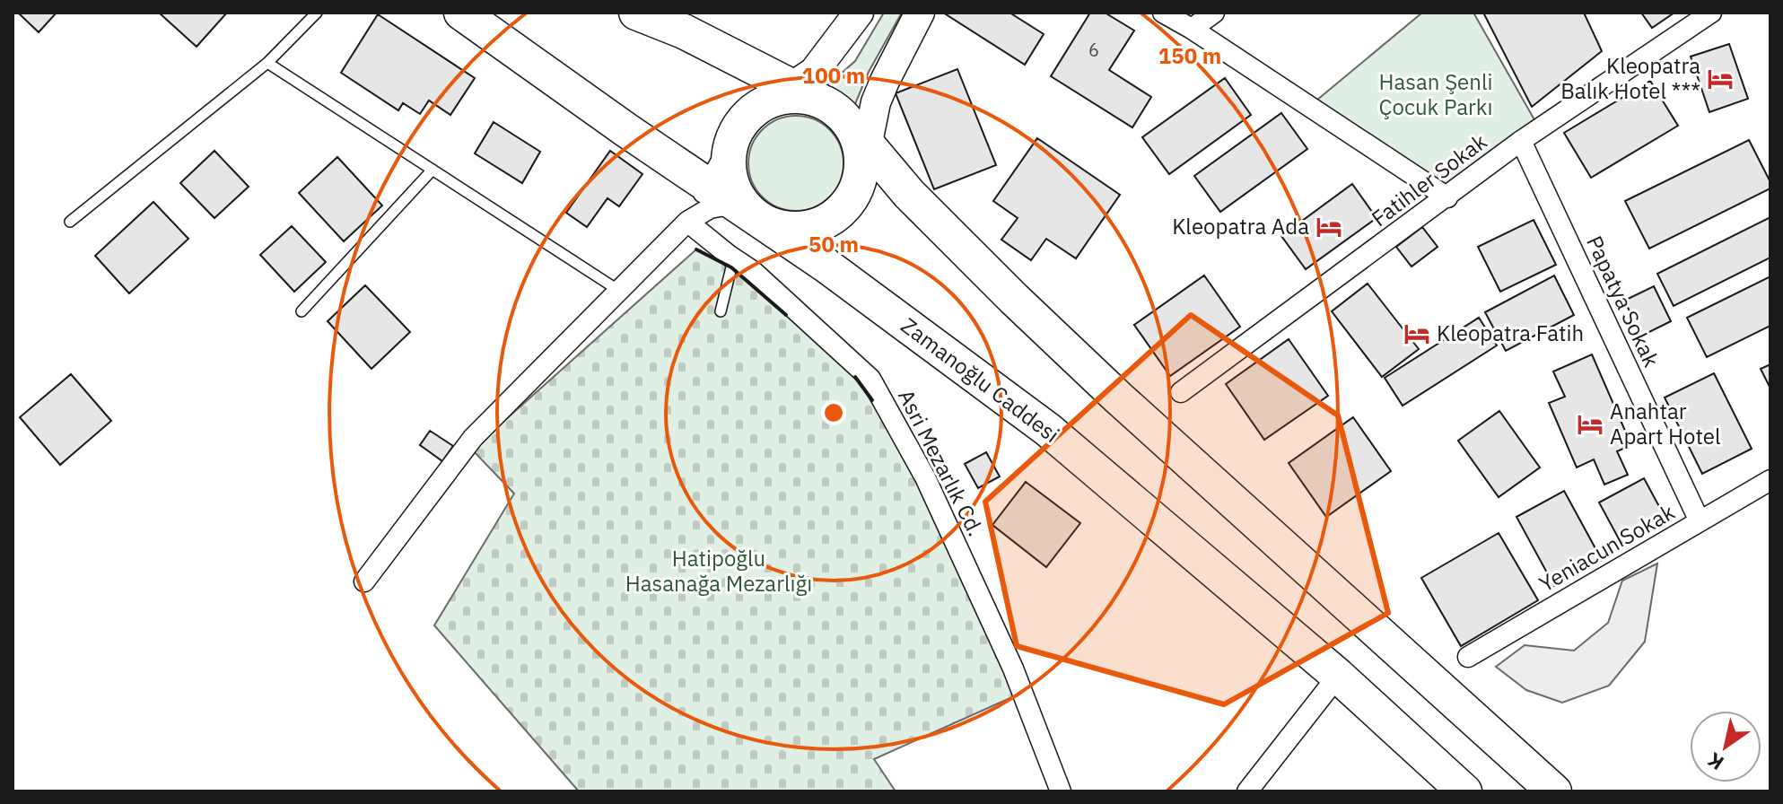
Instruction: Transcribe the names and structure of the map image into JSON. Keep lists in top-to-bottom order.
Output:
{
  "streets": {
    "highway": ["Zamanoğlu Caddesi"],
    "street": [
      "Fatihler Sokak",
      "Papatya Sokak",
      "Asri Mezarlık Cd.",
      "Yeniacun Sokak"
    ]
  },
  "crossings": [
    ["Fatihler Sokak", "Papatya Sokak"],
    ["Papatya Sokak", "Yeniacun Sokak"]
  ],
  "parks": ["Hasan Şenli Çocuk Parkı", "Hatipoğlu Hasanağa Mezarlığı"],
  "places": {
    "hotel": [
      "Kleopatra Balık Hotel ***",
      "Kleopatra Ada",
      "Kleopatra Fatih",
      "Anahtar Apart Hotel"
    ]
  },
  "house_numbers": ["6"],
  "north": "bottom left",
  "rings": ["150 m", "100 m", "50 m"]
}
